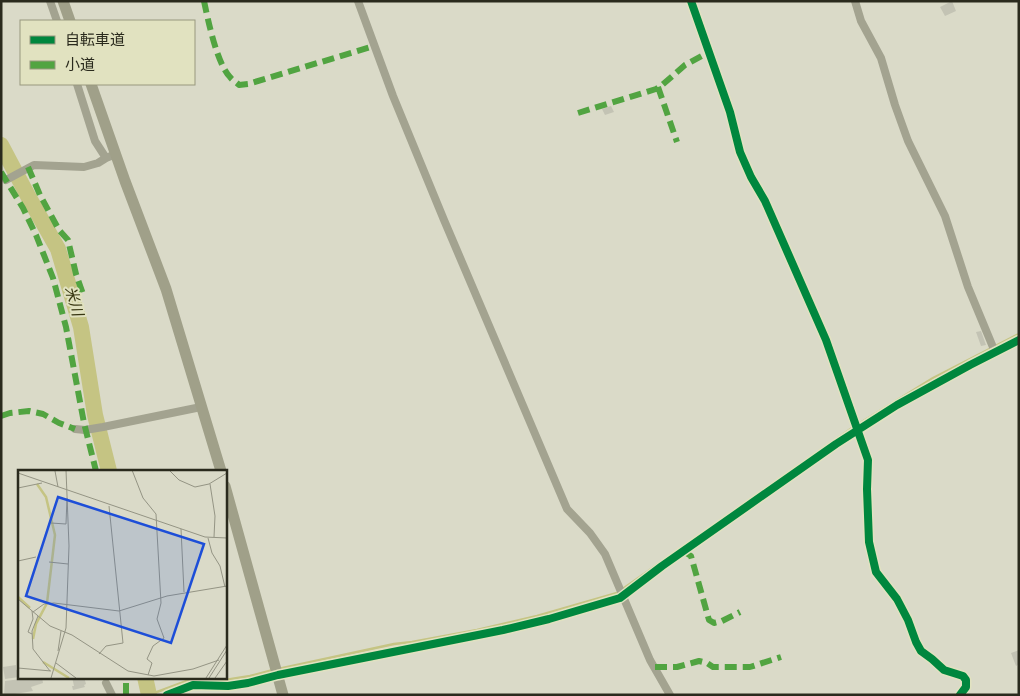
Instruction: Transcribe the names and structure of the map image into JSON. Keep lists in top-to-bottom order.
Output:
{
  "water": ["米川"],
  "legend": ["自転車道", "小道"]
}
